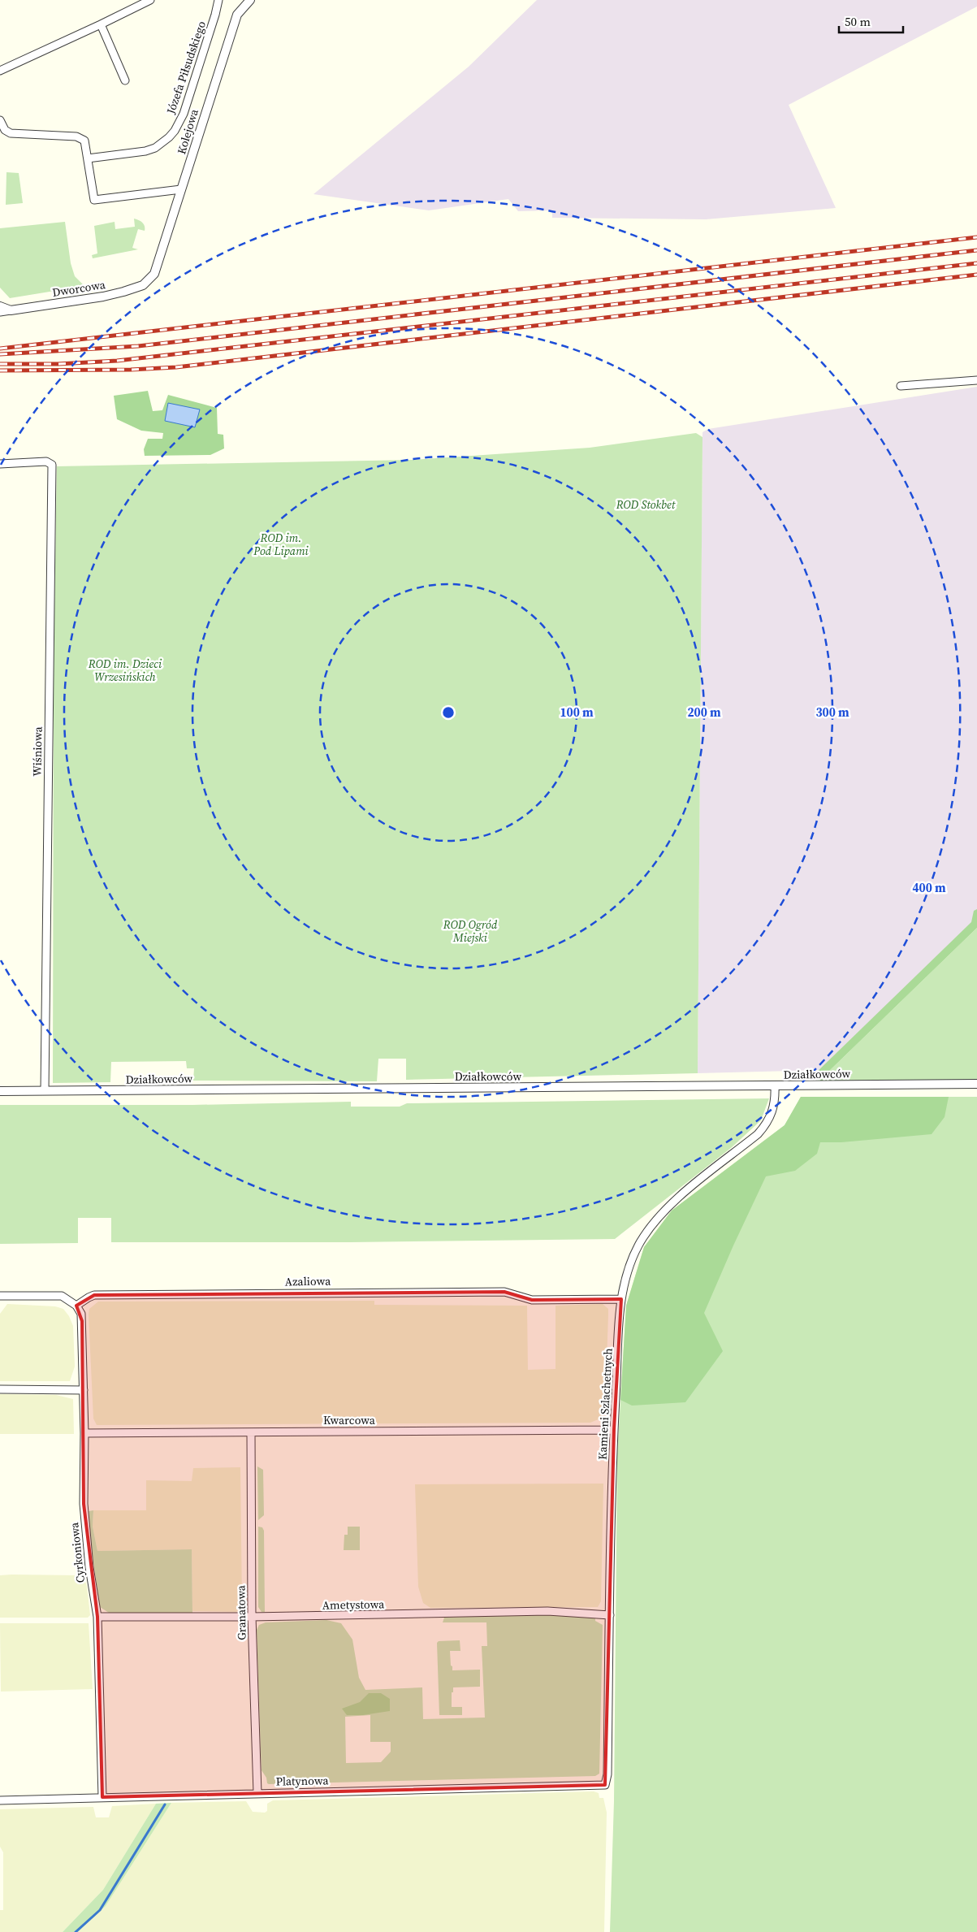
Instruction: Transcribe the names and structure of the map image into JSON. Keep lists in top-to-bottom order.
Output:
{
  "streets": {
    "street": [
      "Józefa Piłsudskiego",
      "Kolejowa",
      "Dworcowa",
      "Wiśniowa",
      "Działkowców",
      "Azaliowa",
      "Kamieni Szlachetnych",
      "Kwarcowa",
      "Cyrkoniowa",
      "Ametystowa",
      "Granatowa",
      "Platynowa"
    ]
  },
  "crossings": [
    ["Kolejowa", "Dworcowa"],
    ["Wiśniowa", "Działkowców"],
    ["Działkowców", "Kamieni Szlachetnych"],
    ["Azaliowa", "Kamieni Szlachetnych"],
    ["Azaliowa", "Cyrkoniowa"],
    ["Kamieni Szlachetnych", "Kwarcowa"],
    ["Kamieni Szlachetnych", "Ametystowa"],
    ["Kamieni Szlachetnych", "Platynowa"],
    ["Kwarcowa", "Cyrkoniowa"],
    ["Kwarcowa", "Granatowa"],
    ["Cyrkoniowa", "Ametystowa"],
    ["Cyrkoniowa", "Platynowa"],
    ["Ametystowa", "Granatowa"],
    ["Granatowa", "Platynowa"]
  ],
  "parks": [
    "ROD Stokbet",
    "ROD im. Pod Lipami",
    "ROD im. Dzieci Wrzesińskich",
    "ROD Ogród Miejski"
  ],
  "scale_bar": "50 m",
  "rings": [
    "100 m",
    "200 m",
    "300 m",
    "400 m"
  ]
}
